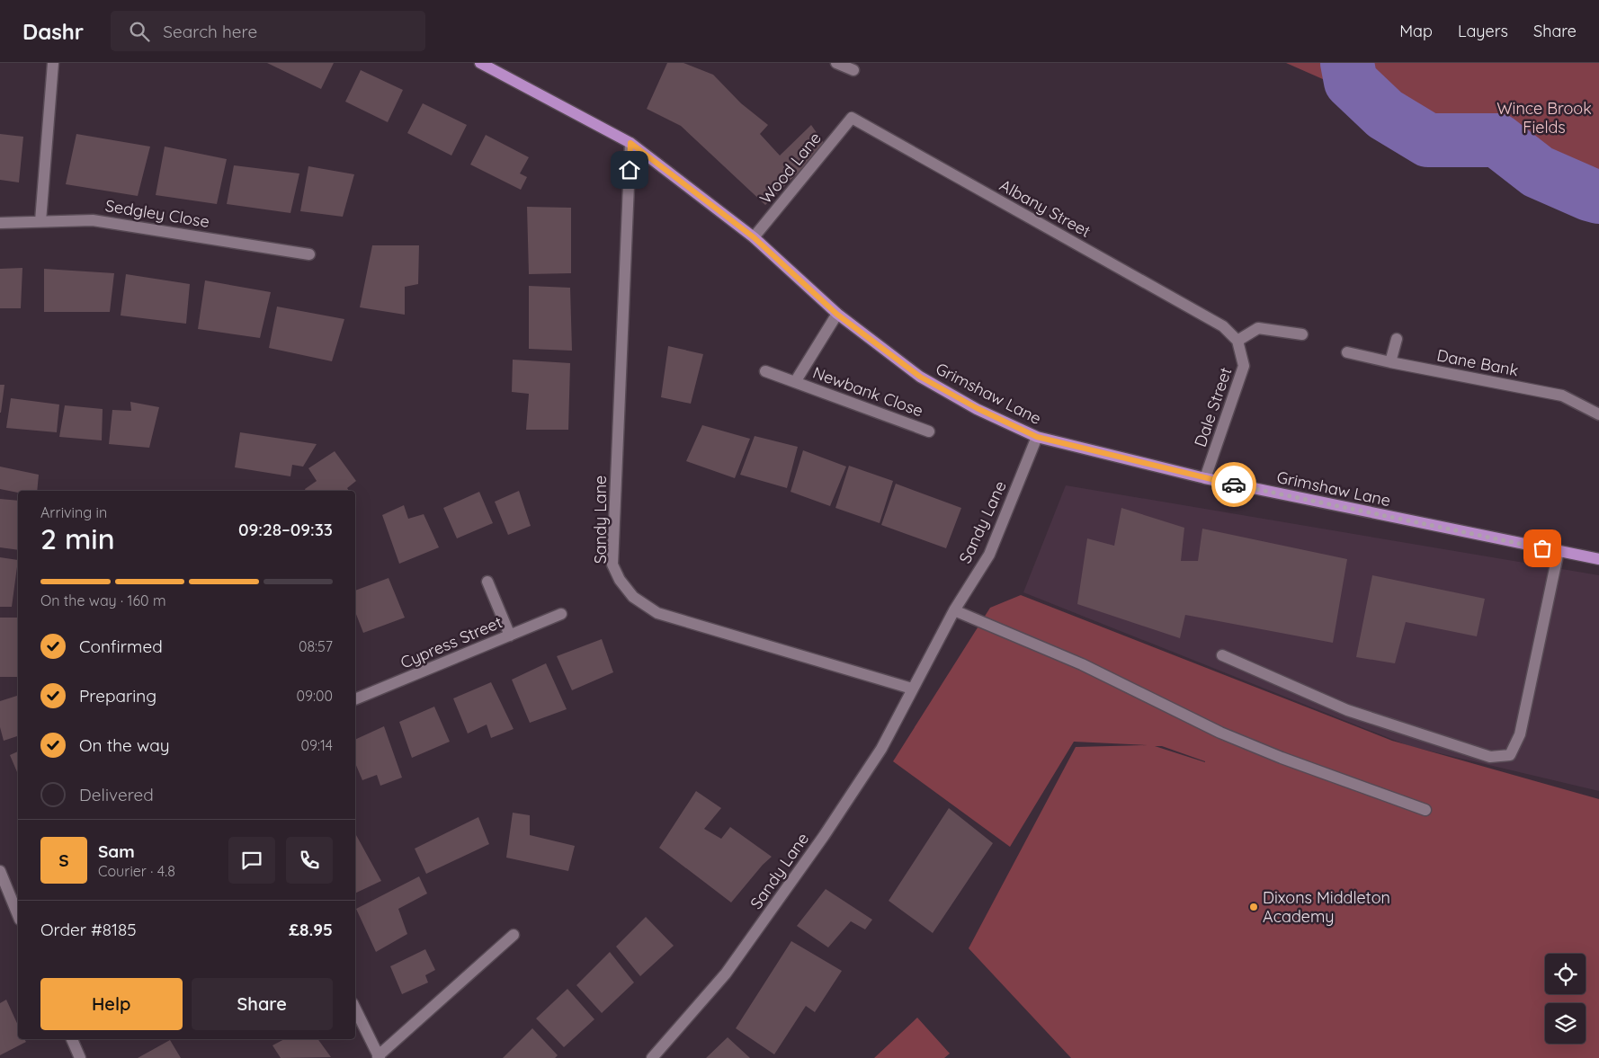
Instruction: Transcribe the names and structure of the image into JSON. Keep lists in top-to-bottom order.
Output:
{
  "streets": {
    "main road": ["Grimshaw Lane"],
    "street": [
      "Wood Lane",
      "Albany Street",
      "Sedgley Close",
      "Dane Bank",
      "Newbank Close",
      "Dale Street",
      "Sandy Lane",
      "Cypress Street"
    ]
  },
  "crossings": [
    ["Wood Lane", "Albany Street"],
    ["Wood Lane", "Grimshaw Lane"],
    ["Albany Street", "Dale Street"],
    ["Newbank Close", "Grimshaw Lane"],
    ["Grimshaw Lane", "Dale Street"],
    ["Grimshaw Lane", "Sandy Lane"]
  ],
  "parks": ["Wince Brook Fields"],
  "places": ["Dixons Middleton Academy"],
  "page": {
    "header": "Dashr",
    "search": "Search here",
    "nav": ["Map", "Layers", "Share"],
    "heading": ["2 min", "Arriving in", "09:28–09:33"],
    "panel": [
      "Sam",
      "Courier · 4.8",
      "Order #8185",
      "£8.95"
    ],
    "bar": "On the way · 160 m",
    "list": [
      ["Confirmed", "08:57"],
      ["Preparing", "09:00"],
      ["On the way", "09:14"],
      "Delivered"
    ],
    "round": "S",
    "buttons": ["Help", "Share"]
  }
}
